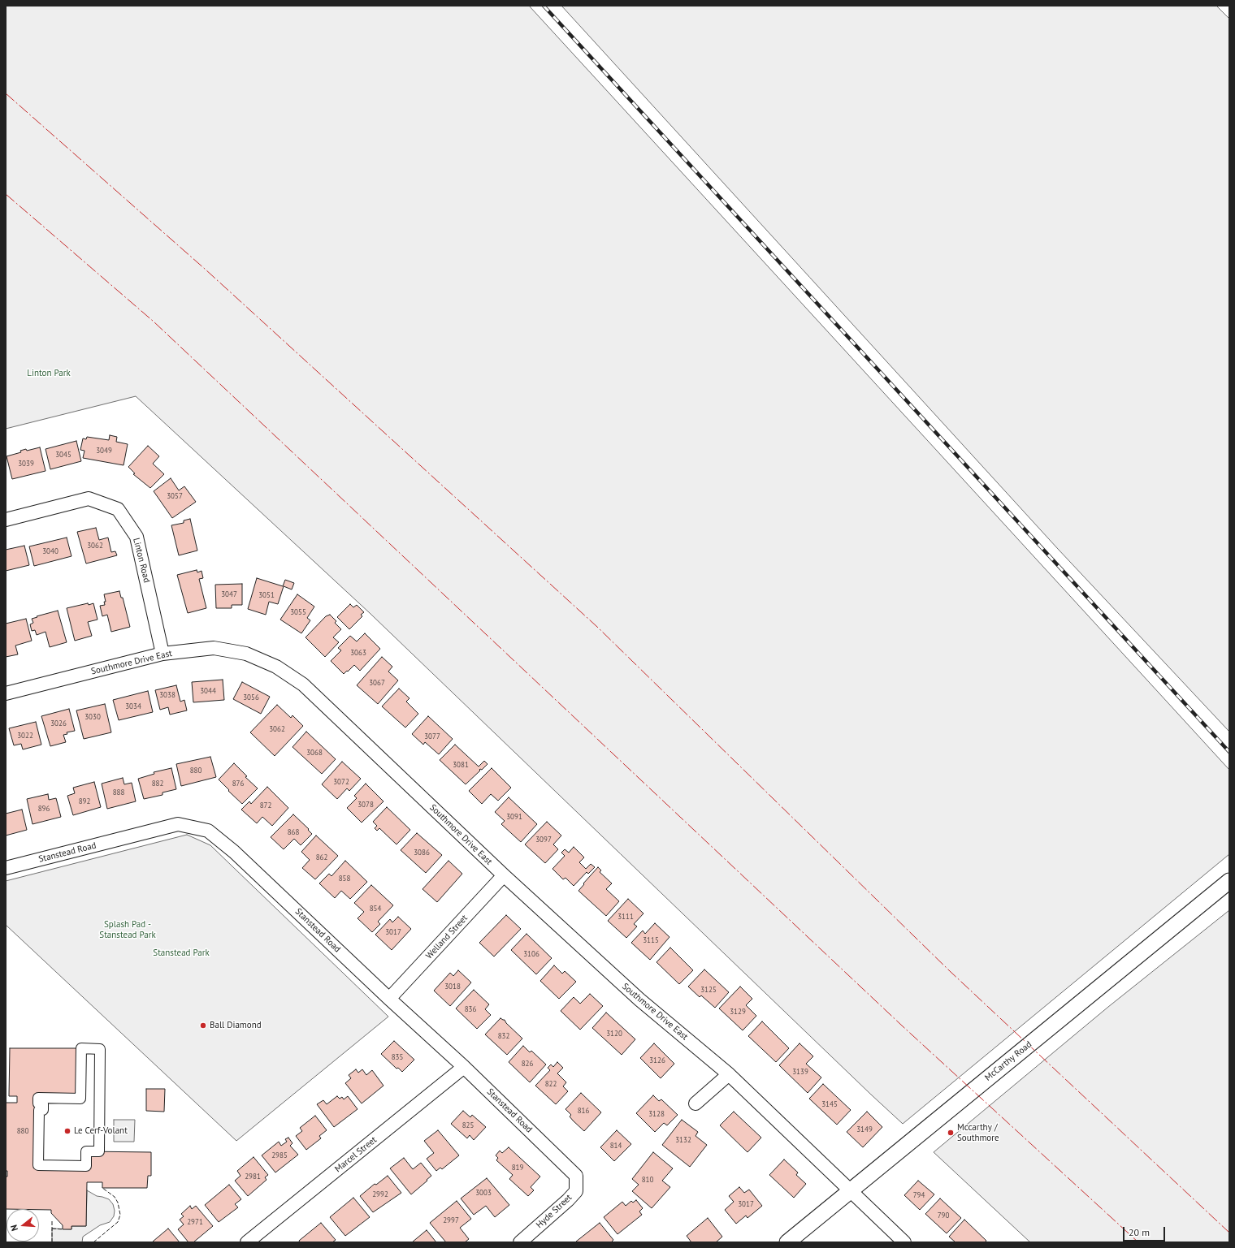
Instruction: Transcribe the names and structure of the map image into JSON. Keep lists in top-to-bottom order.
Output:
{
  "streets": {
    "street": [
      "Linton Road",
      "Southmore Drive East",
      "Stanstead Road",
      "Welland Street",
      "McCarthy Road",
      "Marcel Street",
      "Hyde Street"
    ]
  },
  "crossings": [
    ["Linton Road", "Southmore Drive East"],
    ["Southmore Drive East", "Welland Street"],
    ["Southmore Drive East", "McCarthy Road"],
    ["Stanstead Road", "Welland Street"],
    ["Stanstead Road", "Marcel Street"],
    ["Stanstead Road", "Hyde Street"]
  ],
  "parks": ["Linton Park", "Splash Pad - Stanstead Park", "Stanstead Park"],
  "places": ["Ball Diamond", "Le Cerf-Volant", "Mccarthy / Southmore"],
  "house_numbers": [
    "3049",
    "3045",
    "3039",
    "3057",
    "3062",
    "3040",
    "3047",
    "3051",
    "3055",
    "3063",
    "3067",
    "3044",
    "3038",
    "3056",
    "3034",
    "3030",
    "3026",
    "3062",
    "3022",
    "3077",
    "3068",
    "3081",
    "880",
    "3072",
    "882",
    "876",
    "888",
    "892",
    "3078",
    "872",
    "896",
    "3091",
    "868",
    "3097",
    "3086",
    "862",
    "858",
    "854",
    "3111",
    "3017",
    "3115",
    "3106",
    "3018",
    "3125",
    "836",
    "3129",
    "3120",
    "832",
    "835",
    "3126",
    "826",
    "3139",
    "822",
    "3145",
    "816",
    "3128",
    "825",
    "3149",
    "880",
    "3132",
    "814",
    "2985",
    "819",
    "2981",
    "810",
    "3003",
    "2992",
    "794",
    "3017",
    "790",
    "2997",
    "2971"
  ],
  "scale_bar": "20 m",
  "north": "left"
}
